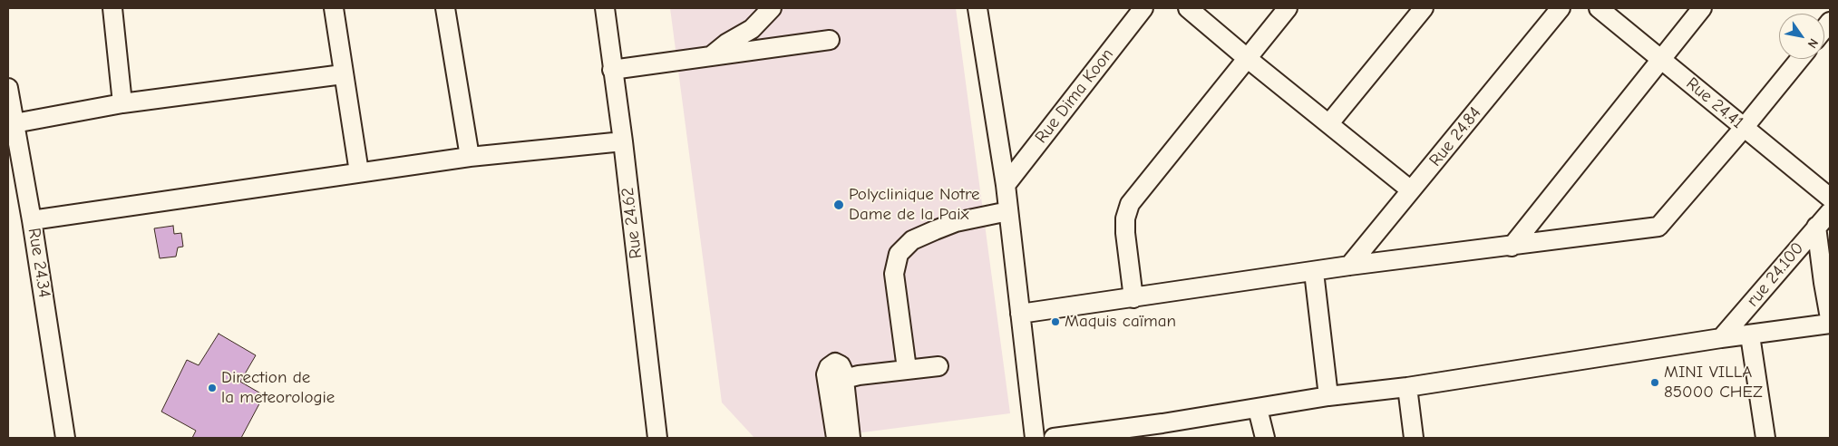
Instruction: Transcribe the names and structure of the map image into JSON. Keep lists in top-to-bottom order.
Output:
{
  "streets": {
    "street": [
      "Rue Dima Koon",
      "Rue 24.41",
      "Rue 24.84",
      "Rue 24.62",
      "Rue 24.34",
      "rue 24.100"
    ]
  },
  "places": [
    "Polyclinique Notre Dame de la Paix",
    "Maquis caïman",
    "MINI VILLA 85000 CHEZ",
    "Direction de la meteorologie"
  ],
  "north": "bottom right"
}
